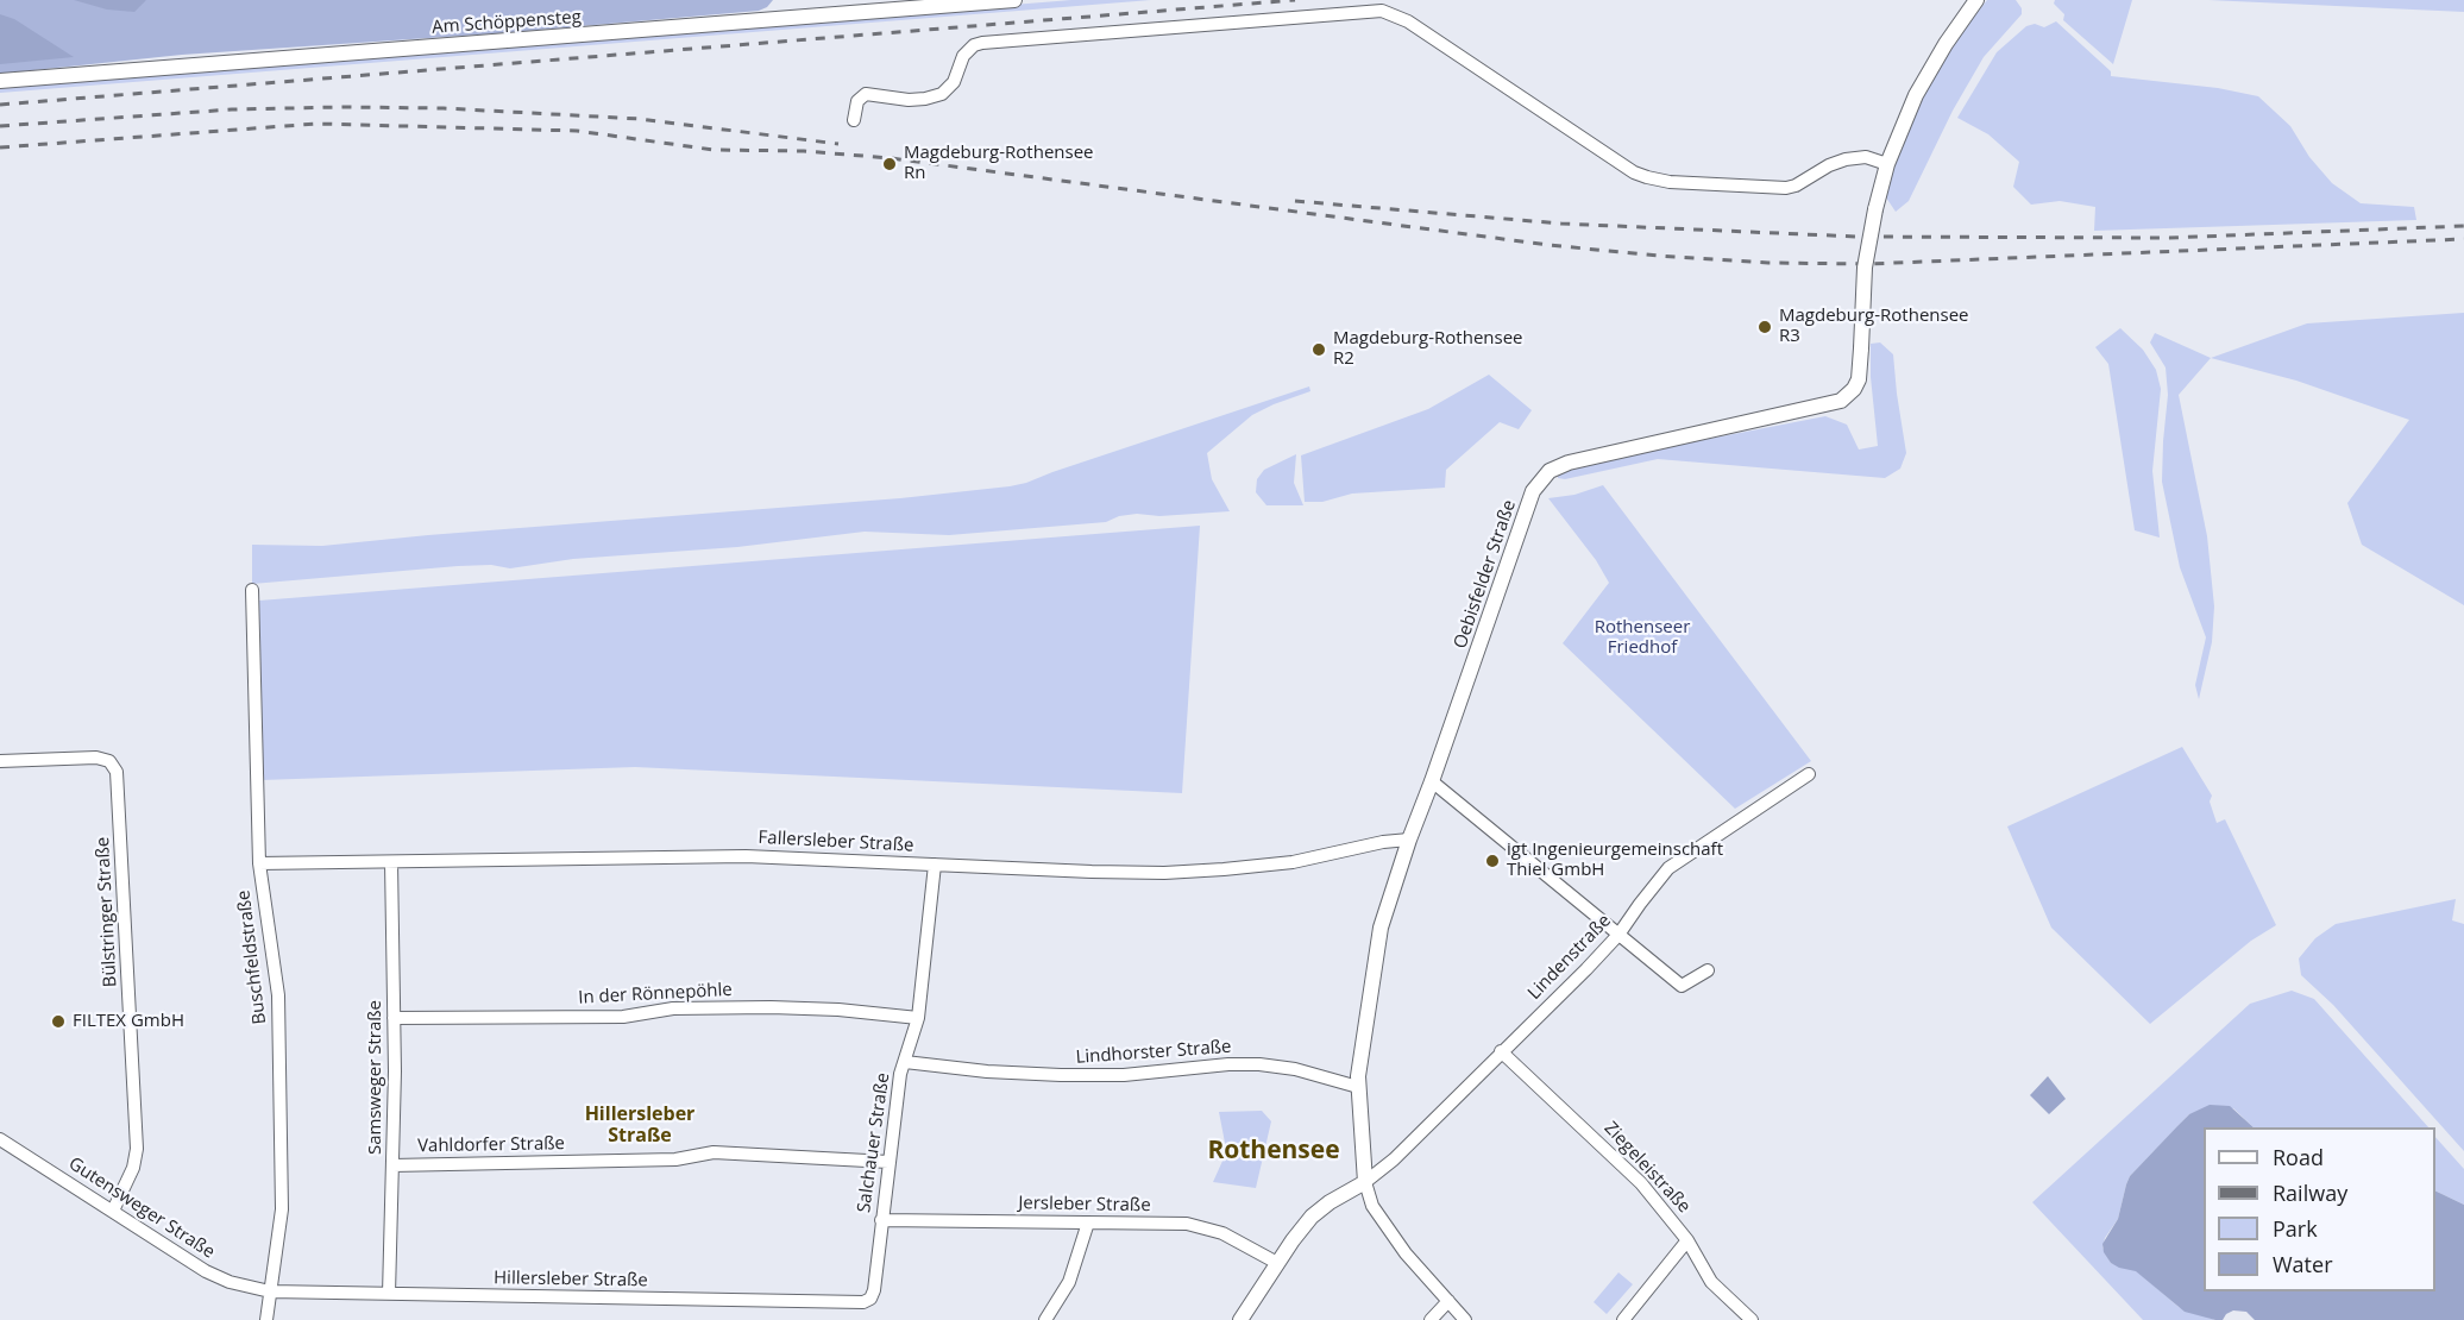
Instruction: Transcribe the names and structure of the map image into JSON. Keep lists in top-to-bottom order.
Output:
{
  "streets": {
    "street": [
      "Am Schöppensteg",
      "Oebisfelder Straße",
      "Fallersleber Straße",
      "Bülstringer Straße",
      "Buschfeldstraße",
      "Lindenstraße",
      "In der Rönnepöhle",
      "Lindhorster Straße",
      "Samsweger Straße",
      "Salchauer Straße",
      "Vahldorfer Straße",
      "Ziegeleistraße",
      "Jersleber Straße",
      "Gutensweger Straße",
      "Hillersleber Straße"
    ]
  },
  "crossings": [
    ["Oebisfelder Straße", "Fallersleber Straße"],
    ["Oebisfelder Straße", "Lindenstraße"],
    ["Oebisfelder Straße", "Lindhorster Straße"],
    ["Fallersleber Straße", "Buschfeldstraße"],
    ["Fallersleber Straße", "Samsweger Straße"],
    ["Fallersleber Straße", "Salchauer Straße"],
    ["Bülstringer Straße", "Gutensweger Straße"],
    ["Buschfeldstraße", "Gutensweger Straße"],
    ["Buschfeldstraße", "Hillersleber Straße"],
    ["Lindenstraße", "Ziegeleistraße"],
    ["In der Rönnepöhle", "Samsweger Straße"],
    ["In der Rönnepöhle", "Salchauer Straße"],
    ["Lindhorster Straße", "Salchauer Straße"],
    ["Samsweger Straße", "Vahldorfer Straße"],
    ["Samsweger Straße", "Hillersleber Straße"],
    ["Salchauer Straße", "Vahldorfer Straße"],
    ["Salchauer Straße", "Jersleber Straße"],
    ["Salchauer Straße", "Hillersleber Straße"],
    ["Gutensweger Straße", "Hillersleber Straße"]
  ],
  "districts": ["Hillersleber Straße", "Rothensee"],
  "parks": ["Rothenseer Friedhof"],
  "places": [
    "Magdeburg-Rothensee Rn",
    "Magdeburg-Rothensee R3",
    "Magdeburg-Rothensee R2",
    "igt Ingenieurgemeinschaft Thiel GmbH",
    "FILTEX GmbH"
  ],
  "legend": [
    "Road",
    "Railway",
    "Park",
    "Water"
  ]
}
